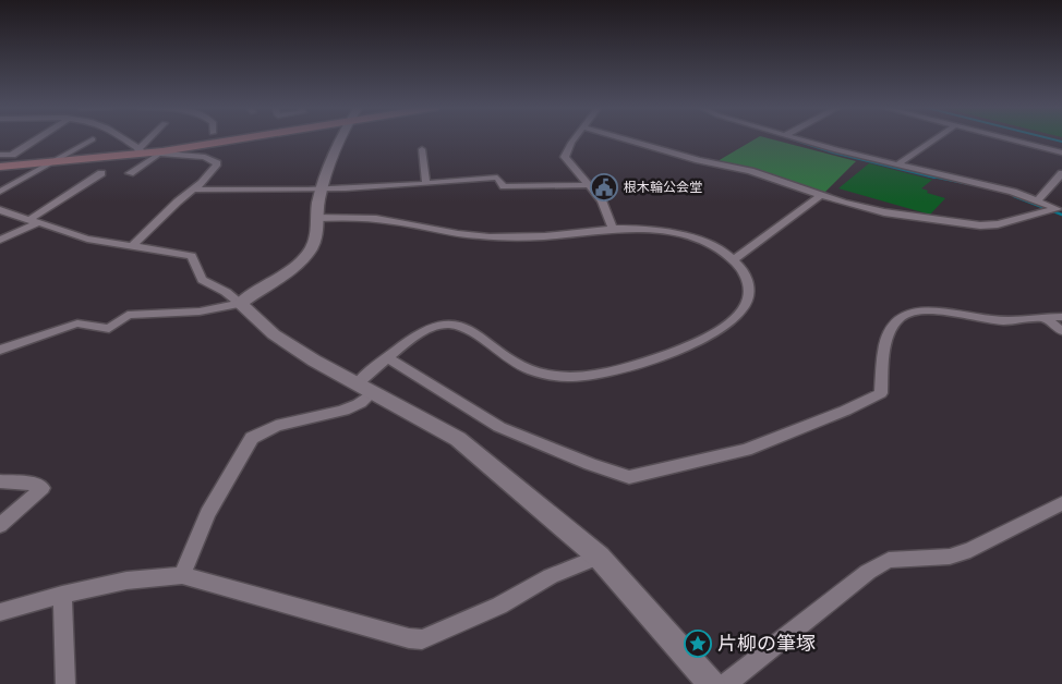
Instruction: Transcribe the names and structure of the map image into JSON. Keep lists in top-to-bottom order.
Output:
{
  "places": {
    "public building": ["根木輪公会堂"],
    "place": ["片柳の筆塚"]
  }
}
